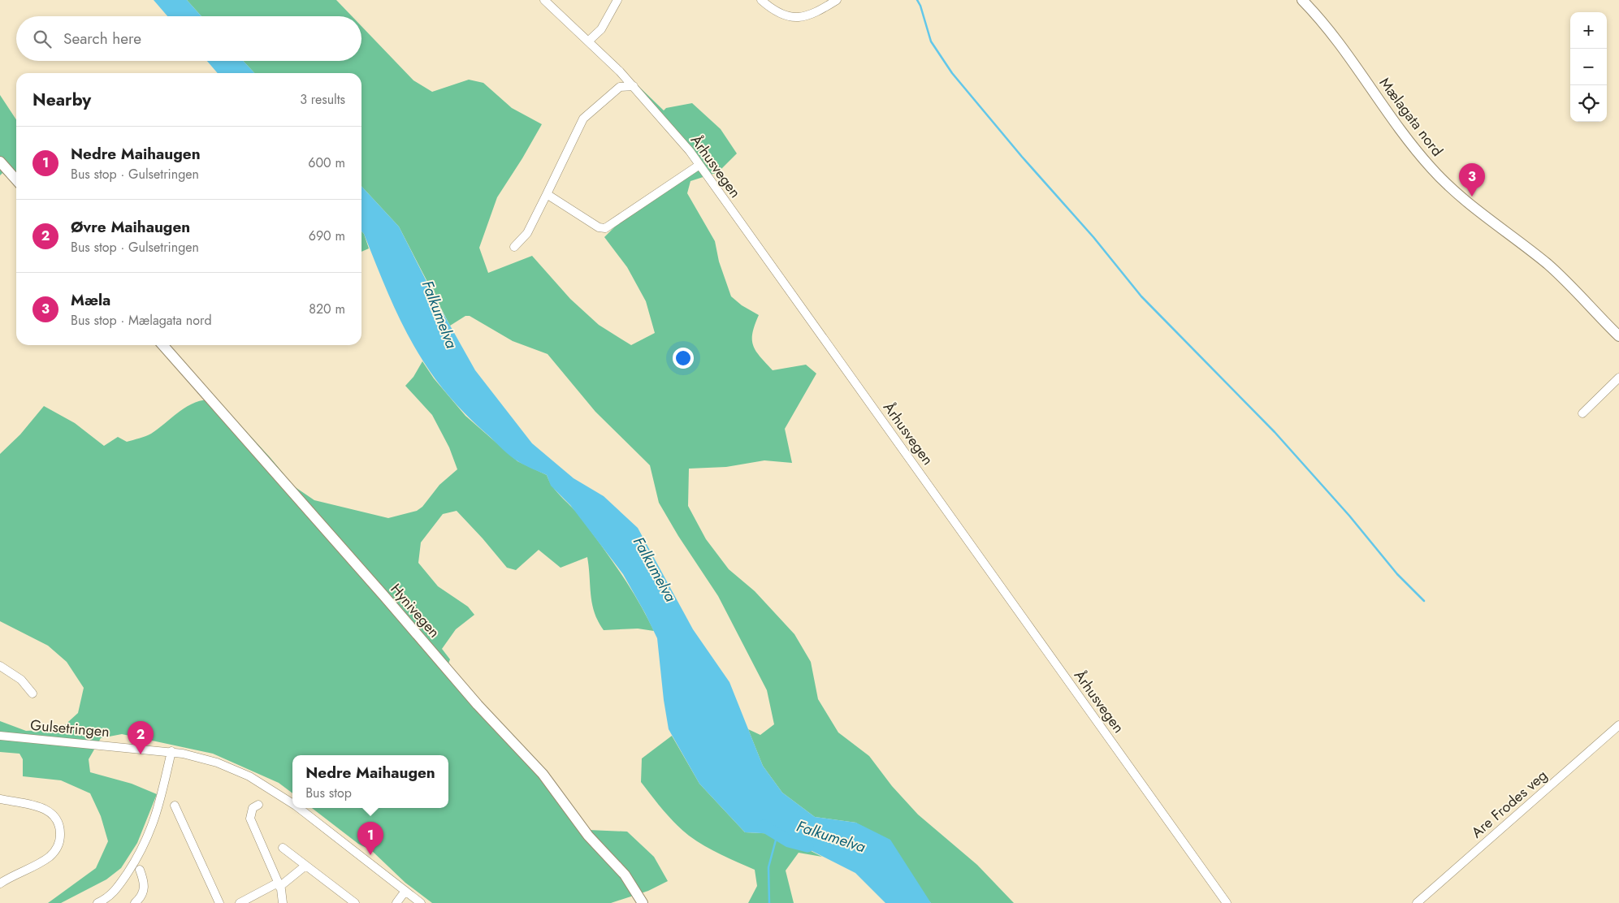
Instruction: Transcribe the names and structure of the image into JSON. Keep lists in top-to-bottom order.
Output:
{
  "streets": {
    "main road": ["Mælagata nord", "Hynivegen"],
    "street": ["Århusvegen", "Gulsetringen", "Are Frodes veg"]
  },
  "water": ["Falkumelva"],
  "page": {
    "map_buttons": ["+", "−"],
    "search": "Search here",
    "heading": ["Nearby", "3 results"],
    "list": [
      {
        "mark": "1",
        "name": "Nedre Maihaugen",
        "note": "Bus stop · Gulsetringen",
        "value": "600 m"
      },
      {
        "mark": "2",
        "name": "Øvre Maihaugen",
        "note": "Bus stop · Gulsetringen",
        "value": "690 m"
      },
      {
        "mark": "3",
        "name": "Mæla",
        "note": "Bus stop · Mælagata nord",
        "value": "820 m"
      }
    ],
    "pins": ["3", "2", "1"],
    "popup": ["Nedre Maihaugen", "Bus stop"]
  }
}
